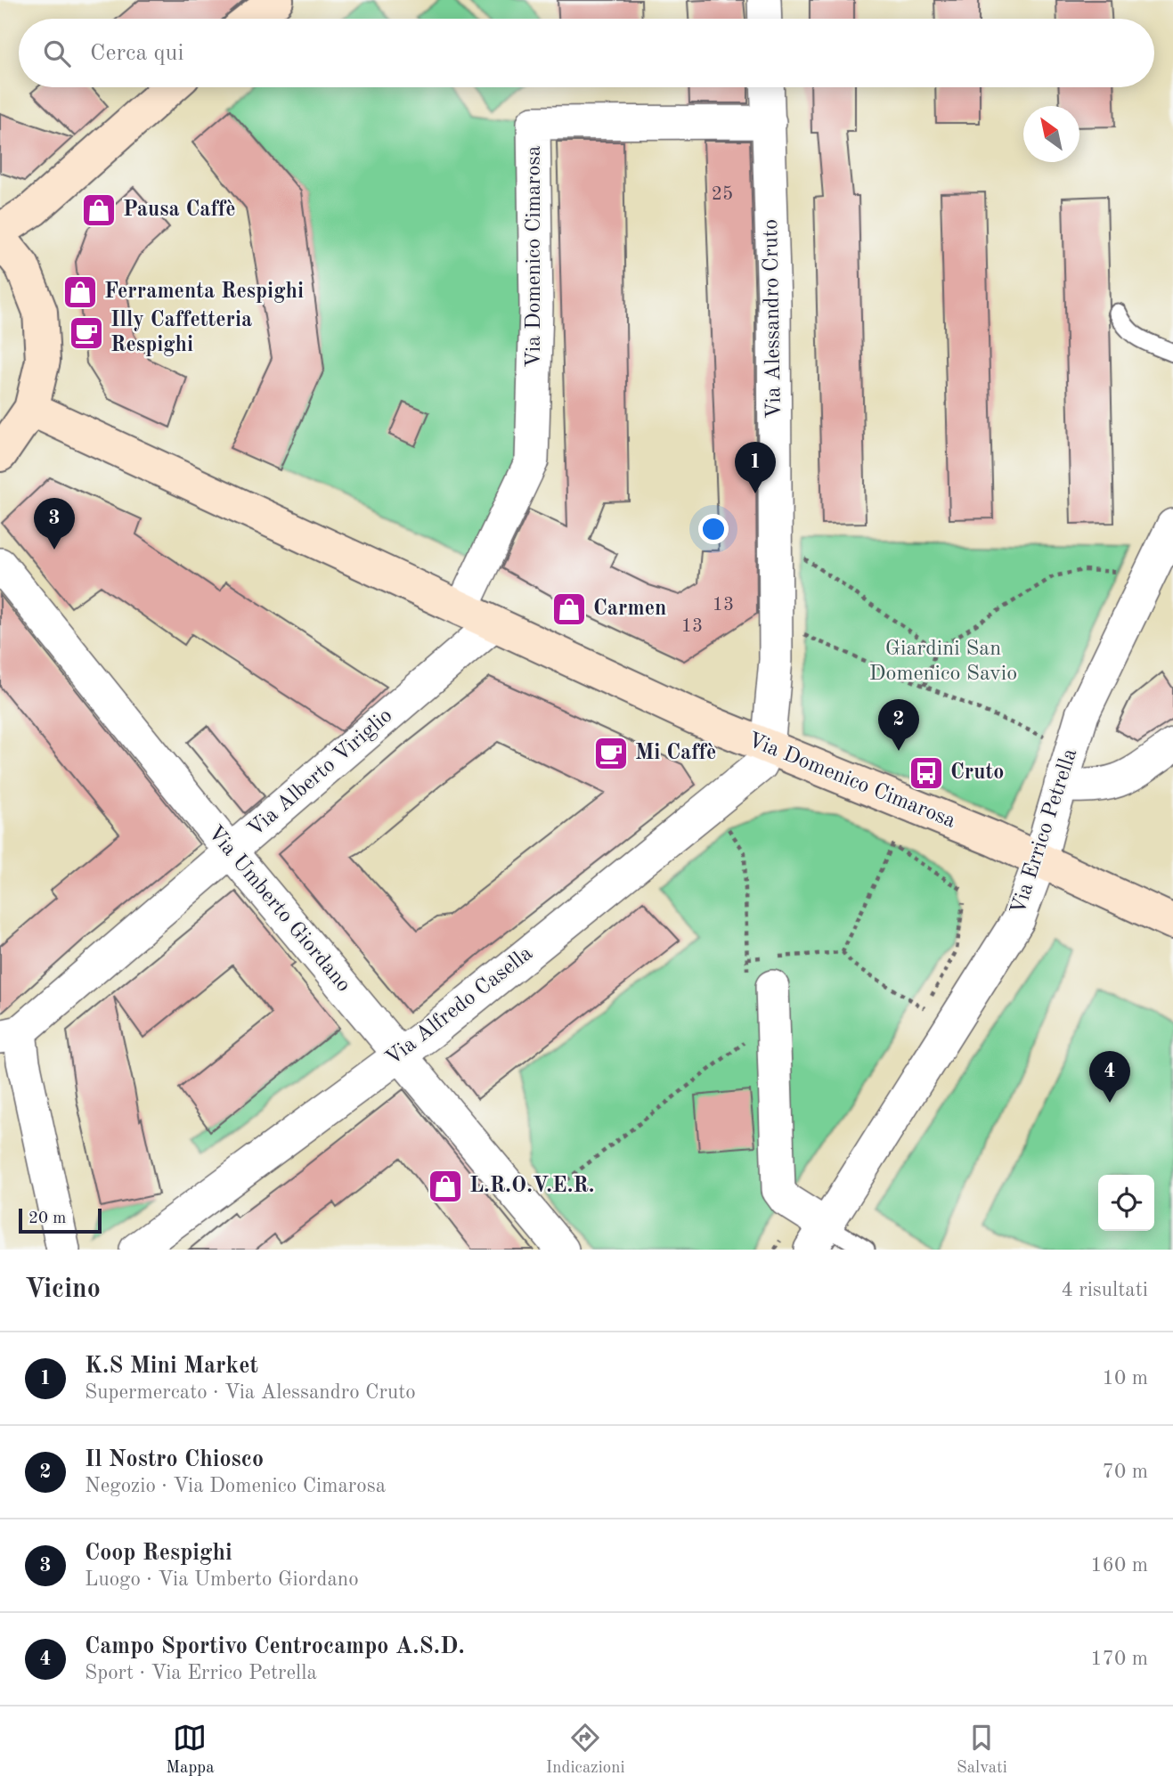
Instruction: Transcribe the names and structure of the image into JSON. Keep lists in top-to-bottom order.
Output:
{
  "streets": {
    "street": [
      "Via Domenico Cimarosa",
      "Via Alessandro Cruto",
      "Via Alberto Viriglio",
      "Via Errico Petrella",
      "Via Umberto Giordano",
      "Via Alfredo Casella"
    ]
  },
  "crossings": [
    ["Via Domenico Cimarosa", "Via Alessandro Cruto"],
    ["Via Domenico Cimarosa", "Via Alberto Viriglio"],
    ["Via Domenico Cimarosa", "Via Errico Petrella"],
    ["Via Domenico Cimarosa", "Via Alfredo Casella"],
    ["Via Alessandro Cruto", "Via Alfredo Casella"],
    ["Via Alberto Viriglio", "Via Umberto Giordano"],
    ["Via Umberto Giordano", "Via Alfredo Casella"]
  ],
  "parks": ["Giardini San Domenico Savio"],
  "places": {
    "shop": [
      "Pausa Caffè",
      "Ferramenta Respighi",
      "Carmen",
      "L.R.O.V.E.R."
    ],
    "cafe": ["Illy Caffetteria Respighi", "Mi Caffè"],
    "bus stop": ["Cruto"]
  },
  "house_numbers": ["25", "13", "13"],
  "scale_bar": "20 m",
  "north": "top left",
  "page": {
    "search": "Cerca qui",
    "pins": [
      "1",
      "3",
      "2",
      "4"
    ],
    "scale": "20 m",
    "heading": ["Vicino", "4 risultati"],
    "list": [
      {
        "mark": "1",
        "name": "K.S Mini Market",
        "note": "Supermercato · Via Alessandro Cruto",
        "value": "10 m"
      },
      {
        "mark": "2",
        "name": "Il Nostro Chiosco",
        "note": "Negozio · Via Domenico Cimarosa",
        "value": "70 m"
      },
      {
        "mark": "3",
        "name": "Coop Respighi",
        "note": "Luogo · Via Umberto Giordano",
        "value": "160 m"
      },
      {
        "mark": "4",
        "name": "Campo Sportivo Centrocampo A.S.D.",
        "note": "Sport · Via Errico Petrella",
        "value": "170 m"
      }
    ],
    "nav": ["Mappa", "Indicazioni", "Salvati"]
  }
}
